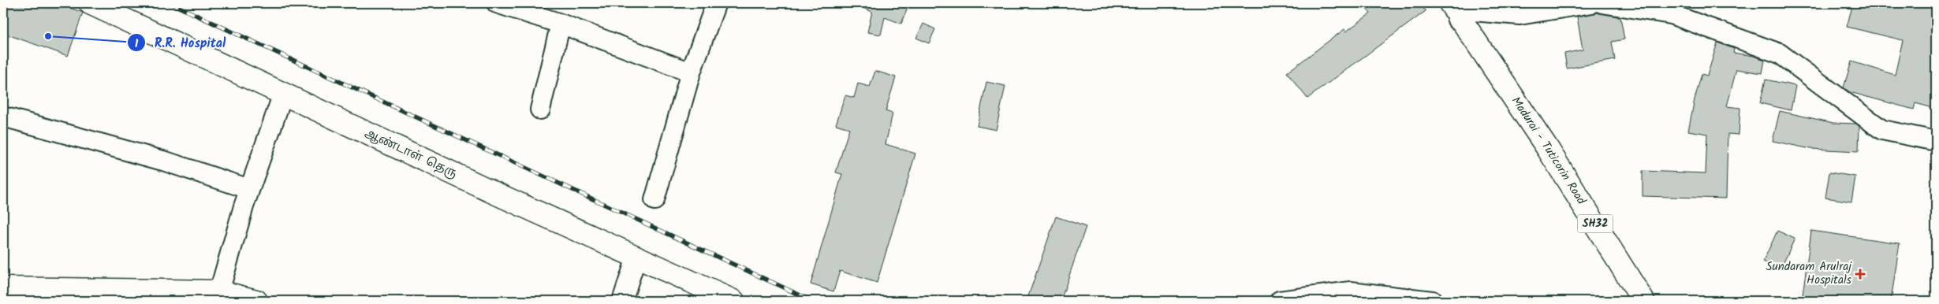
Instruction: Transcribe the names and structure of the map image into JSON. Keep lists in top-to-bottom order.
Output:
{
  "streets": {
    "street": ["Madurai - Tuticorin Road", "ஆண்டாள் தெரு", "SH32"]
  },
  "places": {
    "other": ["R.R. Hospital"],
    "health": ["Sundaram Arulraj Hospitals"]
  }
}
